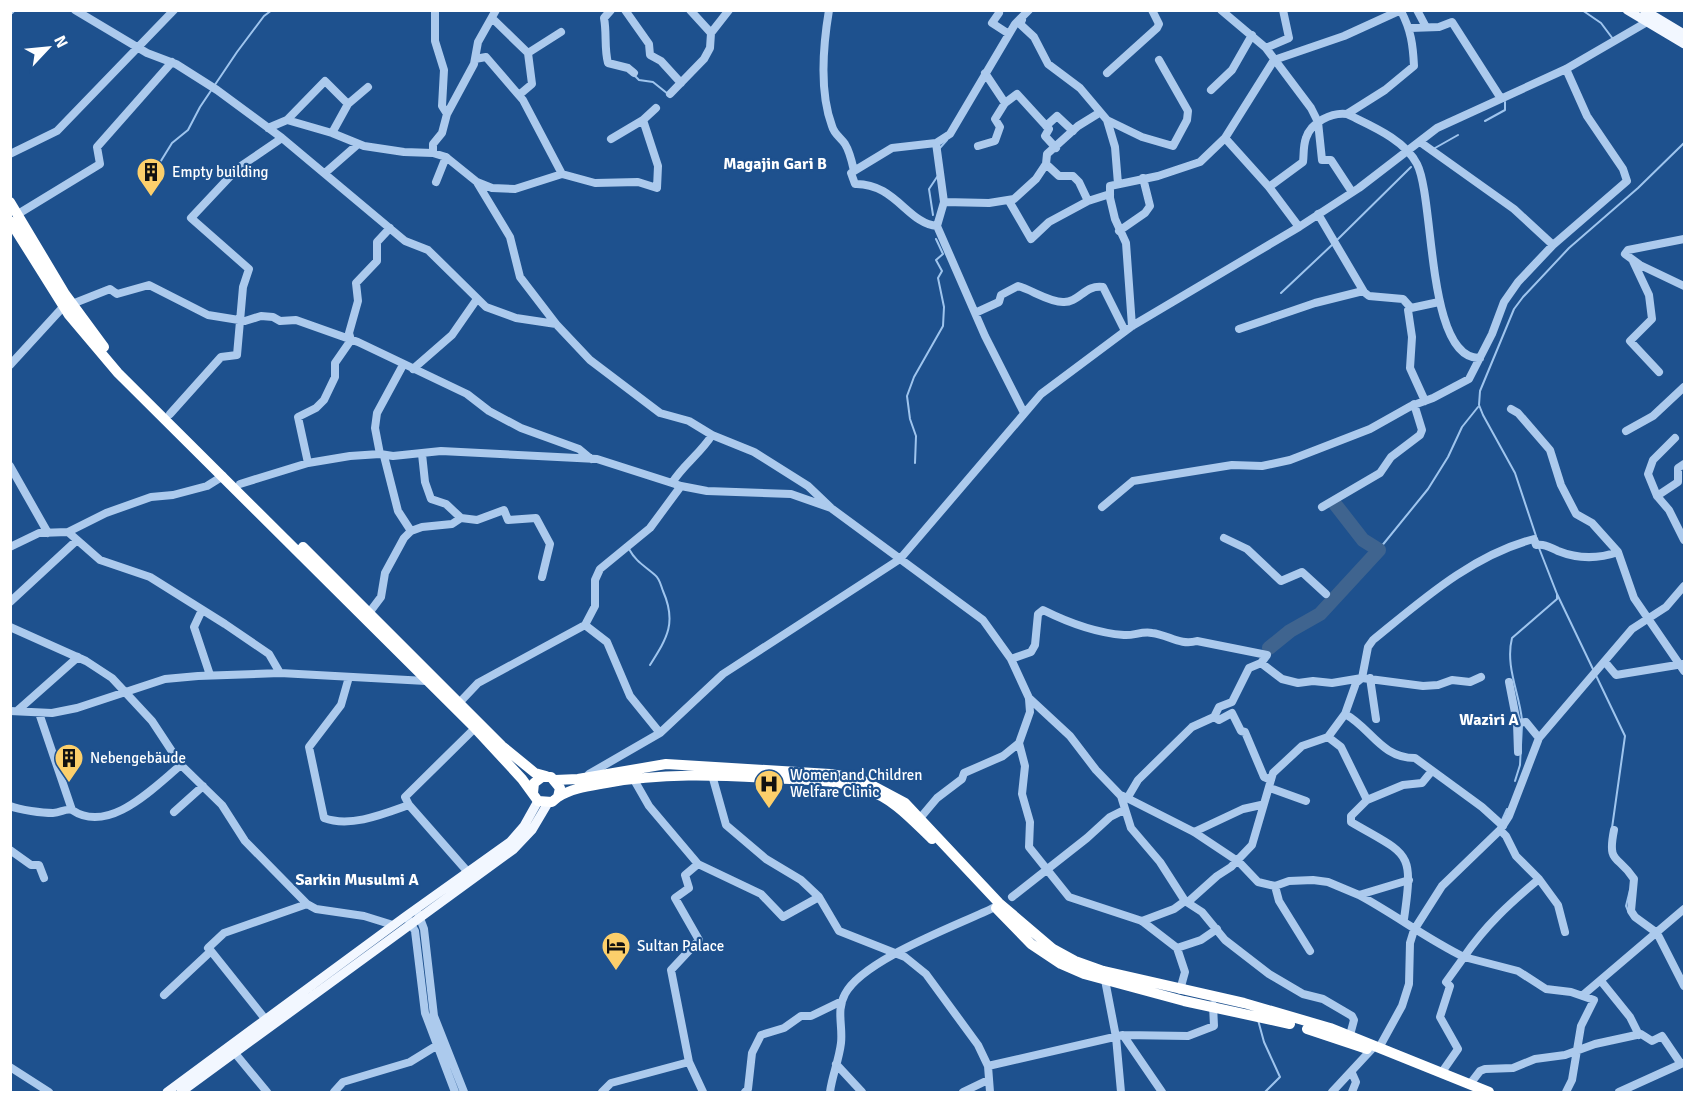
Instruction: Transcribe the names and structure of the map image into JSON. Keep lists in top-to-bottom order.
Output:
{
  "districts": ["Magajin Gari B", "Waziri A", "Sarkin Musulmi A"],
  "places": {
    "building": ["Empty building", "Nebengebäude"],
    "hospital": ["Women and Children Welfare Clinic"],
    "hotel": ["Sultan Palace"]
  },
  "north": "top right"
}
